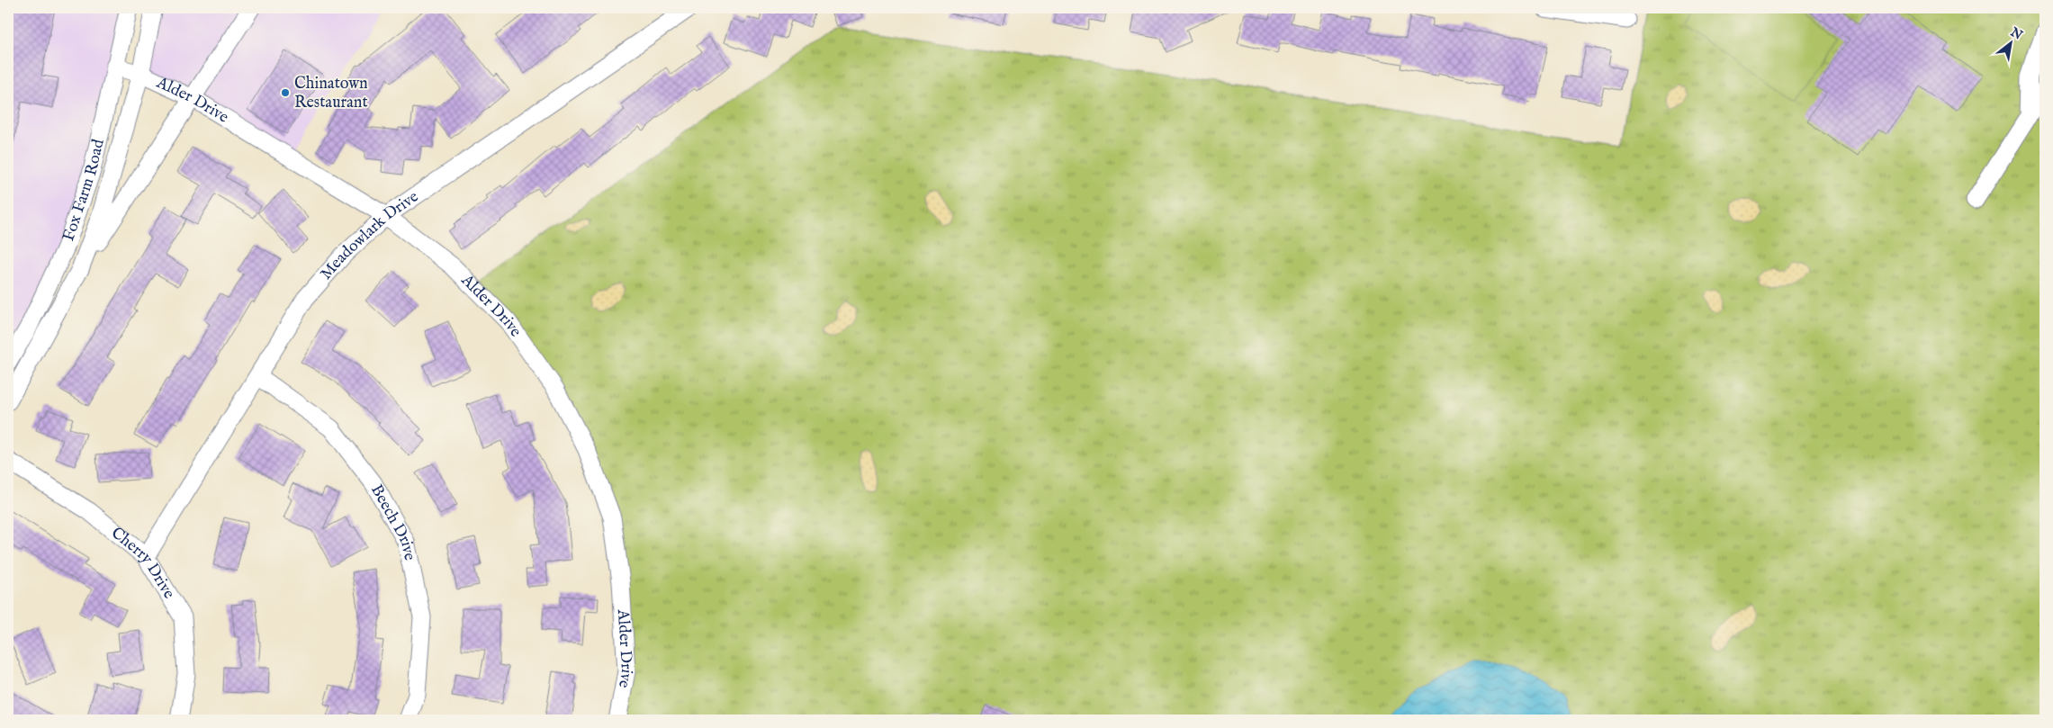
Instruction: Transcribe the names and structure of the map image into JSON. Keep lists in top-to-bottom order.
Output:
{
  "streets": {
    "street": [
      "Alder Drive",
      "Fox Farm Road",
      "Meadowlark Drive",
      "Beech Drive",
      "Cherry Drive"
    ]
  },
  "crossings": [
    ["Alder Drive", "Fox Farm Road"],
    ["Alder Drive", "Meadowlark Drive"],
    ["Meadowlark Drive", "Beech Drive"],
    ["Meadowlark Drive", "Cherry Drive"]
  ],
  "places": ["Chinatown Restaurant"],
  "north": "top right"
}
